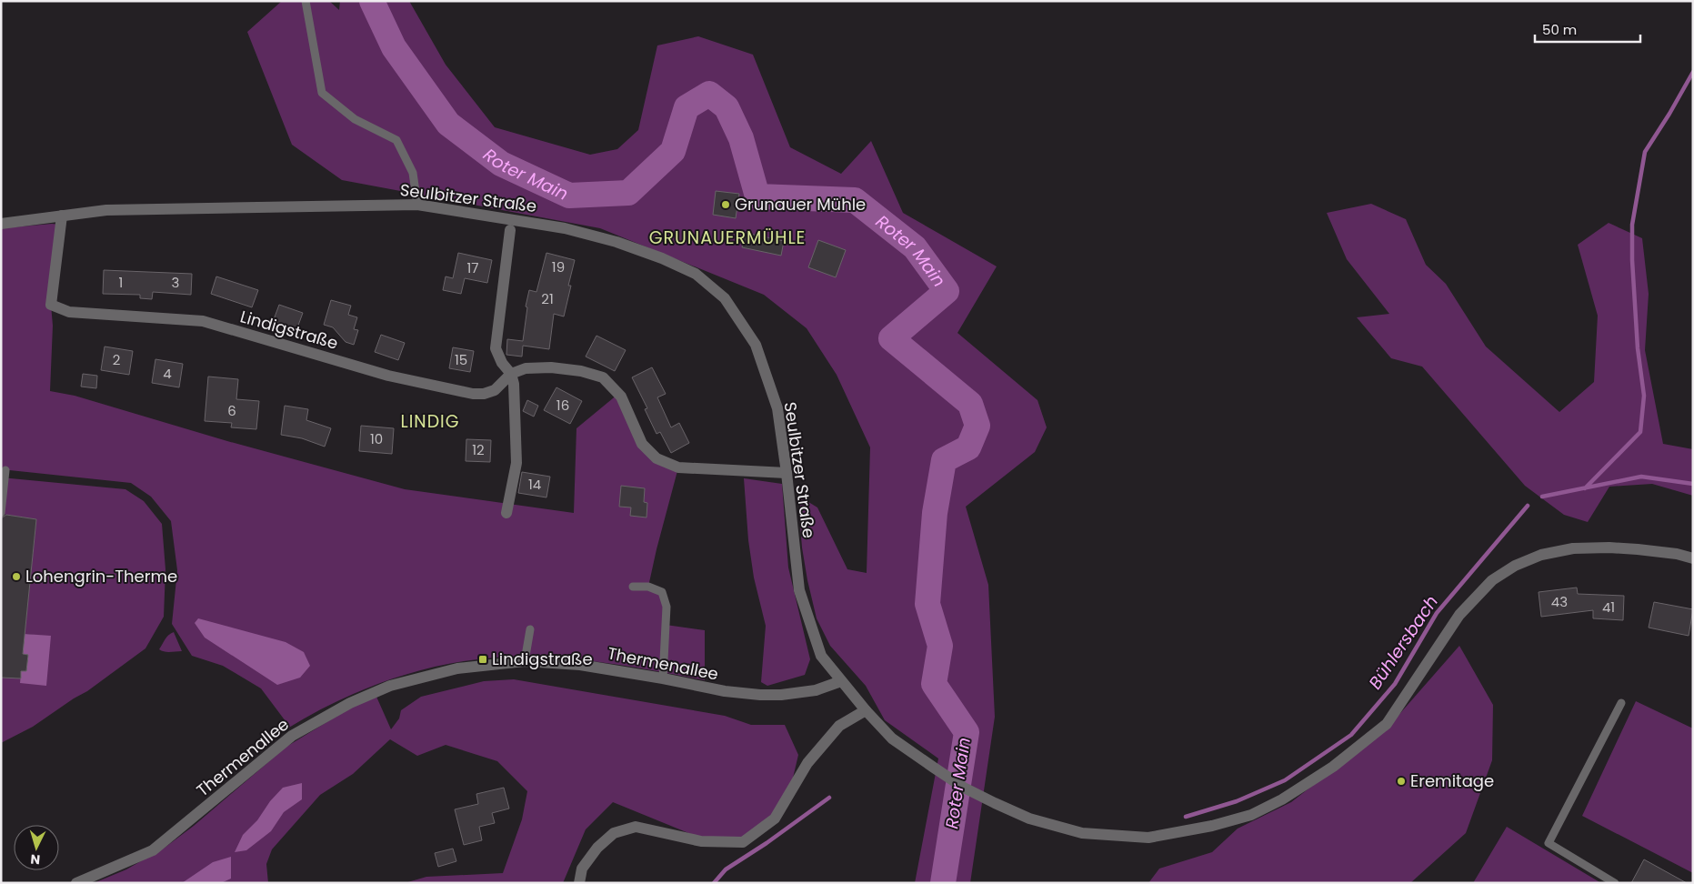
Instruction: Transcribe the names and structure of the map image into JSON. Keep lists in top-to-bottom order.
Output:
{
  "streets": {
    "street": ["Seulbitzer Straße", "Lindigstraße", "Thermenallee"]
  },
  "crossings": [
    ["Seulbitzer Straße", "Lindigstraße"],
    ["Seulbitzer Straße", "Thermenallee"]
  ],
  "districts": ["GRUNAUERMÜHLE", "LINDIG"],
  "water": ["Roter Main", "Bühlersbach"],
  "places": {
    "other": ["Grunauer Mühle", "Lohengrin-Therme", "Eremitage"],
    "transit": ["Lindigstraße"]
  },
  "house_numbers": [
    "19",
    "17",
    "1",
    "3",
    "21",
    "2",
    "15",
    "4",
    "16",
    "6",
    "10",
    "12",
    "14",
    "43",
    "41"
  ],
  "scale_bar": "50 m",
  "north": "bottom"
}
